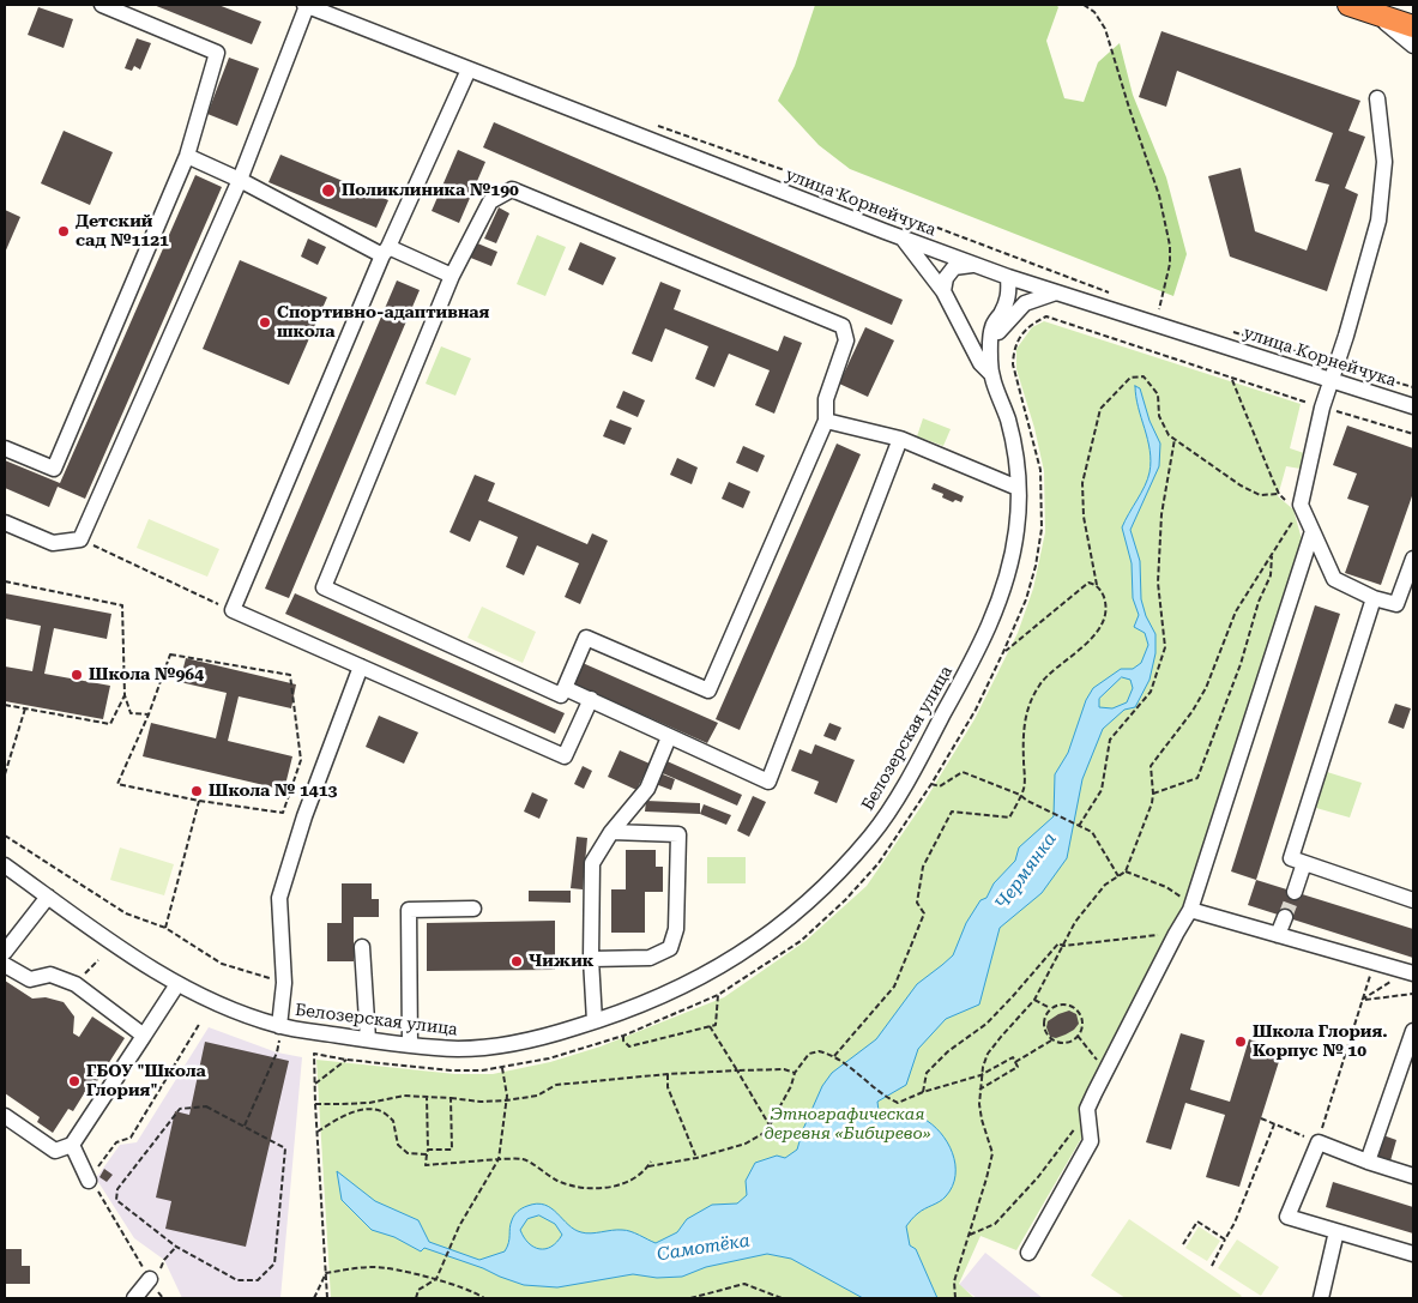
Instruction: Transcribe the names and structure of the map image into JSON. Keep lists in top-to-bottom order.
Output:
{
  "streets": {
    "street": ["улица Корнейчука", "Белозерская улица"]
  },
  "crossings": [
    ["улица Корнейчука", "Белозерская улица"]
  ],
  "water": ["Чермянка", "Самотёка"],
  "parks": ["Этнографическая деревня «Бибирево»"],
  "places": [
    "Поликлиника №190",
    "Детский сад №1121",
    "Спортивно-адаптивная школа",
    "Школа №964",
    "Школа № 1413",
    "Чижик",
    "Школа Глория. Корпус № 10",
    "ГБОУ \"Школа Глория\""
  ]
}
